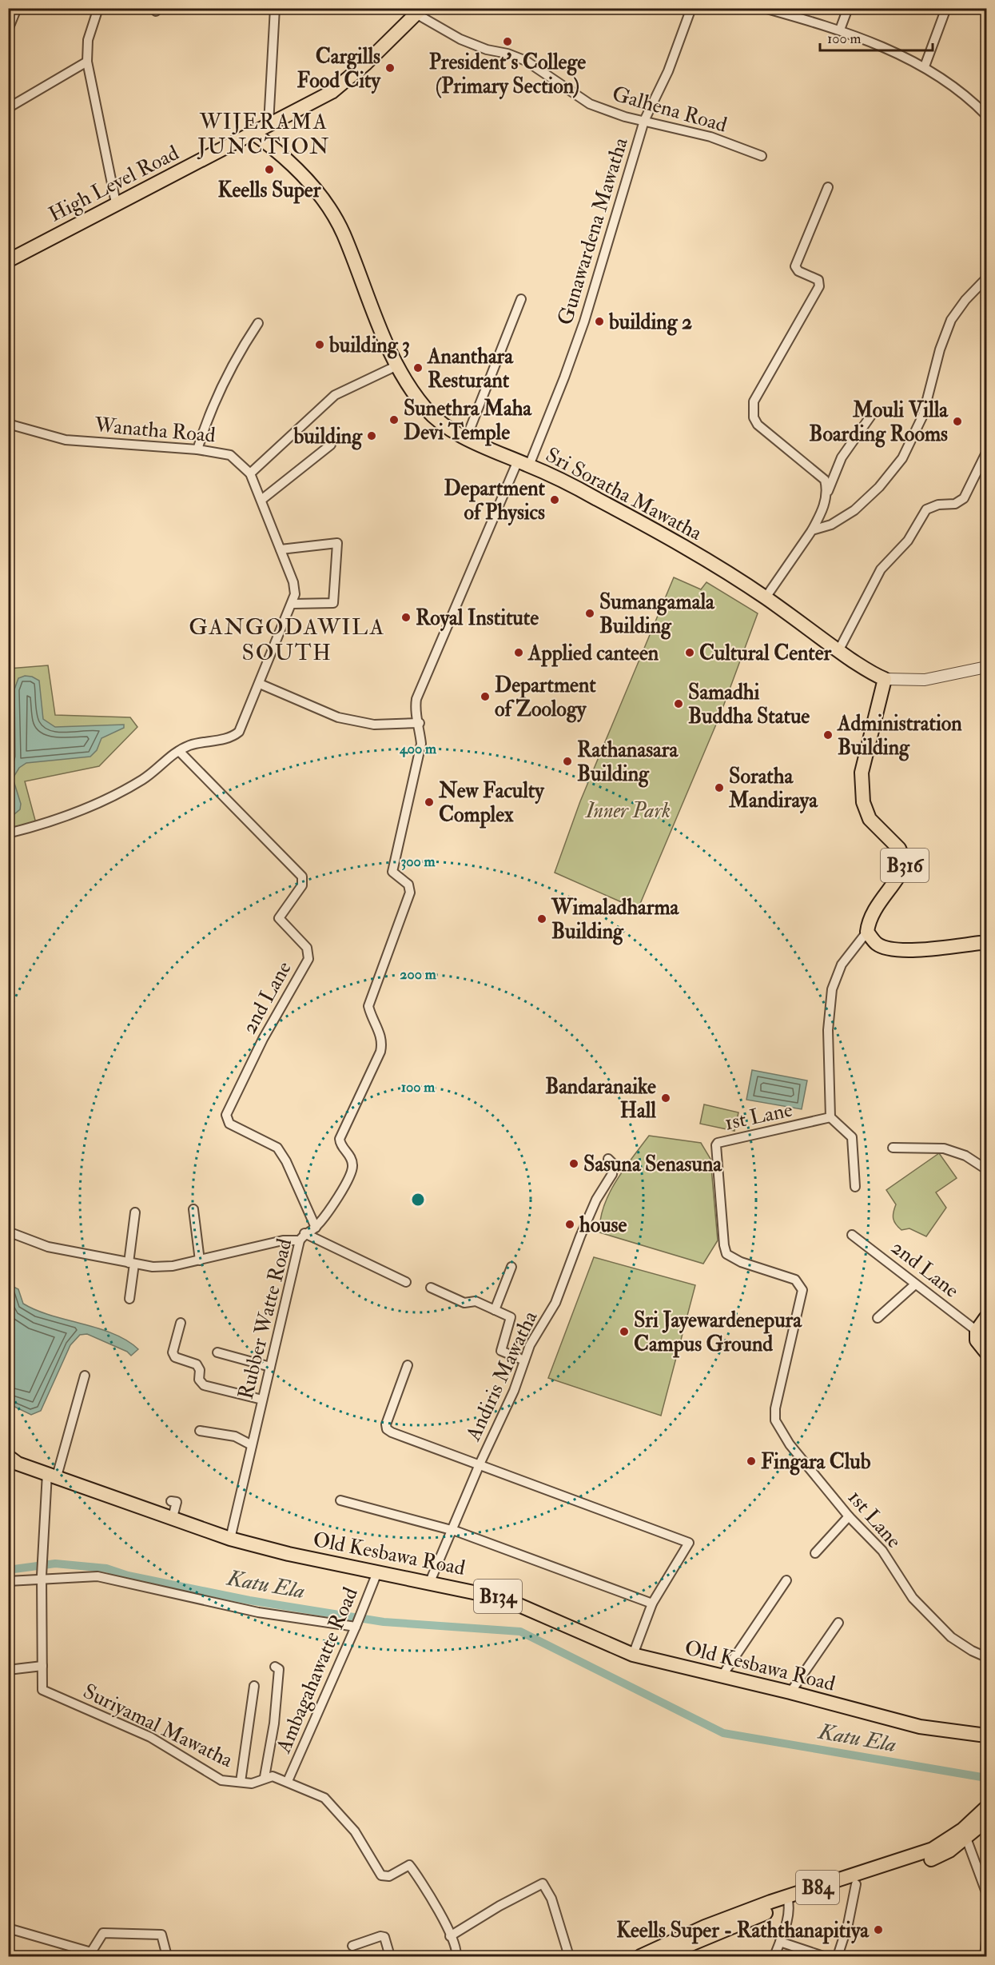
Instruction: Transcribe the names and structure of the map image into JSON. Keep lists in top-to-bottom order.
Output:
{
  "streets": {
    "main road": [
      "High Level Road",
      "Sri Soratha Mawatha",
      "B316",
      "Old Kesbawa Road",
      "B134",
      "B84"
    ],
    "street": [
      "Galhena Road",
      "Gunawardena Mawatha",
      "Wanatha Road",
      "2nd Lane",
      "1st Lane",
      "Rubber Watte Road",
      "Andiris Mawatha",
      "Ambagahawatte Road",
      "Suriyamal Mawatha"
    ]
  },
  "crossings": [
    ["Galhena Road", "High Level Road"],
    ["Galhena Road", "Gunawardena Mawatha"],
    ["High Level Road", "Sri Soratha Mawatha"],
    ["Gunawardena Mawatha", "Sri Soratha Mawatha"],
    ["Gunawardena Mawatha", "Rubber Watte Road"],
    ["Wanatha Road", "2nd Lane"],
    ["Sri Soratha Mawatha", "B316"],
    ["Sri Soratha Mawatha", "Rubber Watte Road"],
    ["2nd Lane", "Rubber Watte Road"],
    ["Rubber Watte Road", "Old Kesbawa Road"],
    ["Andiris Mawatha", "Old Kesbawa Road"],
    ["Old Kesbawa Road", "Ambagahawatte Road"],
    ["Old Kesbawa Road", "Suriyamal Mawatha"],
    ["Ambagahawatte Road", "Suriyamal Mawatha"]
  ],
  "districts": ["WIJERAMA JUNCTION", "GANGODAWILA SOUTH"],
  "water": ["Katu Ela"],
  "parks": ["Inner Park"],
  "places": [
    "President's College (Primary Section)",
    "Cargills Food City",
    "Keells Super",
    "building 2",
    "building 3",
    "Ananthara Resturant",
    "Sunethra Maha Devi Temple",
    "Mouli Villa Boarding Rooms",
    "building",
    "Department of Physics",
    "Sumangamala Building",
    "Royal Institute",
    "Applied canteen",
    "Cultural Center",
    "Department of Zoology",
    "Samadhi Buddha Statue",
    "Administration Building",
    "Rathanasara Building",
    "Soratha Mandiraya",
    "New Faculty Complex",
    "Wimaladharma Building",
    "Bandaranaike Hall",
    "Sasuna Senasuna",
    "house",
    "Sri Jayewardenepura Campus Ground",
    "Fingara Club",
    "Keells Super - Raththanapitiya"
  ],
  "scale_bar": "100 m",
  "rings": [
    "400 m",
    "300 m",
    "200 m",
    "100 m"
  ]
}
